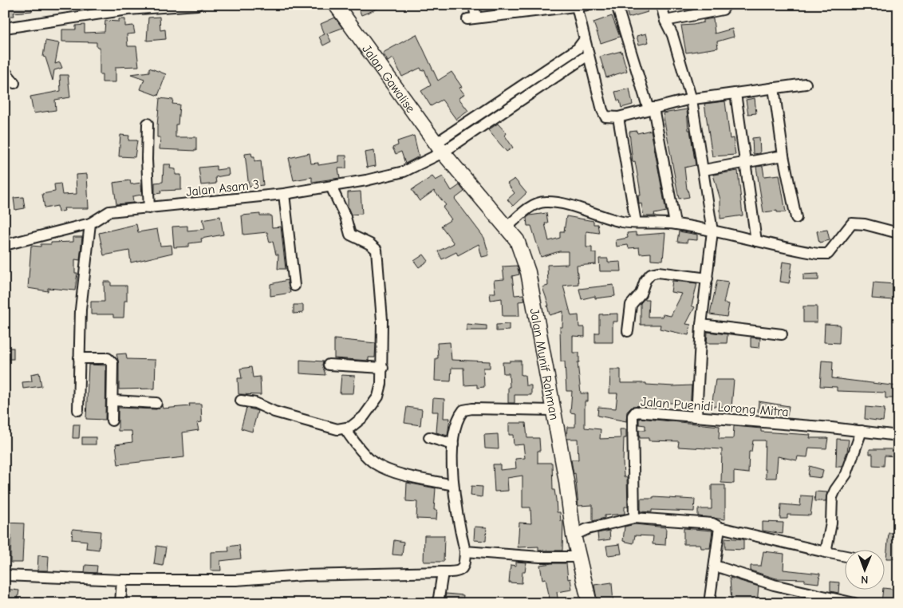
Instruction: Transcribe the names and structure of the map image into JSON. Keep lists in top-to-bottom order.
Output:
{
  "streets": {
    "street": [
      "Jalan Gawalise",
      "Jalan Asam 3",
      "Jalan Munif Rahman",
      "Jalan Puenidi Lorong Mitra"
    ]
  },
  "crossings": [
    ["Jalan Gawalise", "Jalan Asam 3"],
    ["Jalan Gawalise", "Jalan Munif Rahman"],
    ["Jalan Asam 3", "Jalan Munif Rahman"]
  ],
  "north": "bottom"
}
